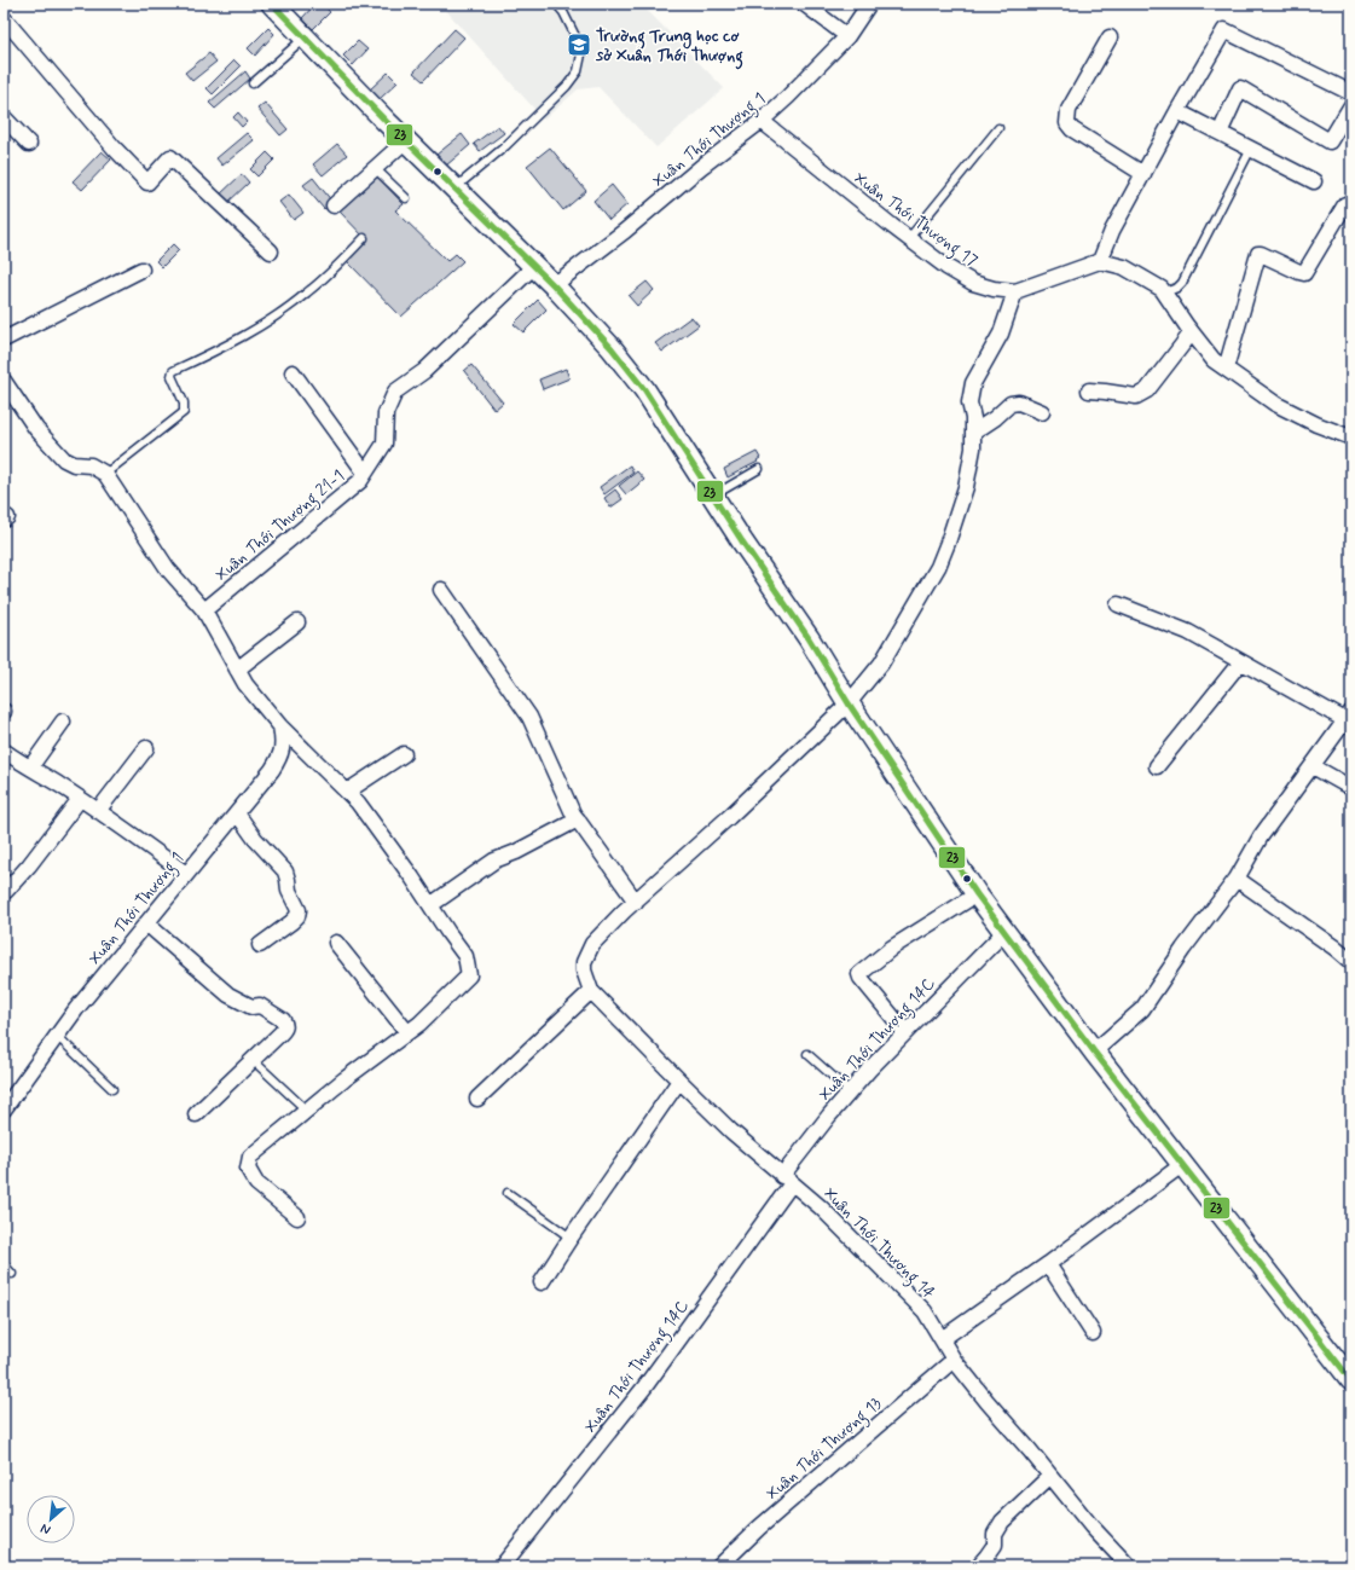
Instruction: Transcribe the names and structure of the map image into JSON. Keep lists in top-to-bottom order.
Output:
{
  "streets": {
    "street": [
      "Xuân Thới Thượng 1",
      "Xuân Thới Thượng 17",
      "Xuân Thới Thượng 21-1",
      "Xuân Thới Thượng 14C",
      "Xuân Thới Thượng 14",
      "Xuân Thới Thượng 13"
    ]
  },
  "crossings": [
    ["Xuân Thới Thượng 1", "Xuân Thới Thượng 17"],
    ["Xuân Thới Thượng 17", "Xuân Thới Thượng 14"],
    ["Xuân Thới Thượng 14C", "Xuân Thới Thượng 14"],
    ["Xuân Thới Thượng 14", "Xuân Thới Thượng 13"]
  ],
  "places": {
    "school or university": ["Trường Trung học cơ sở Xuân Thới Thượng"]
  },
  "lines": ["transit line 23"],
  "north": "bottom left"
}
